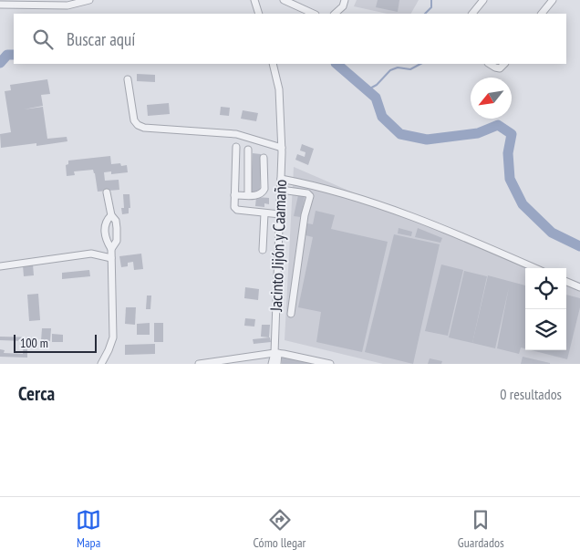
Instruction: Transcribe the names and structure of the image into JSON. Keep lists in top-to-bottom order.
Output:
{
  "streets": {
    "street": ["Jacinto Jijón y Caamaño"]
  },
  "scale_bar": "100 m",
  "north": "bottom left",
  "page": {
    "search": "Buscar aquí",
    "scale": "100 m",
    "heading": ["Cerca", "0 resultados"],
    "nav": ["Mapa", "Cómo llegar", "Guardados"]
  }
}
